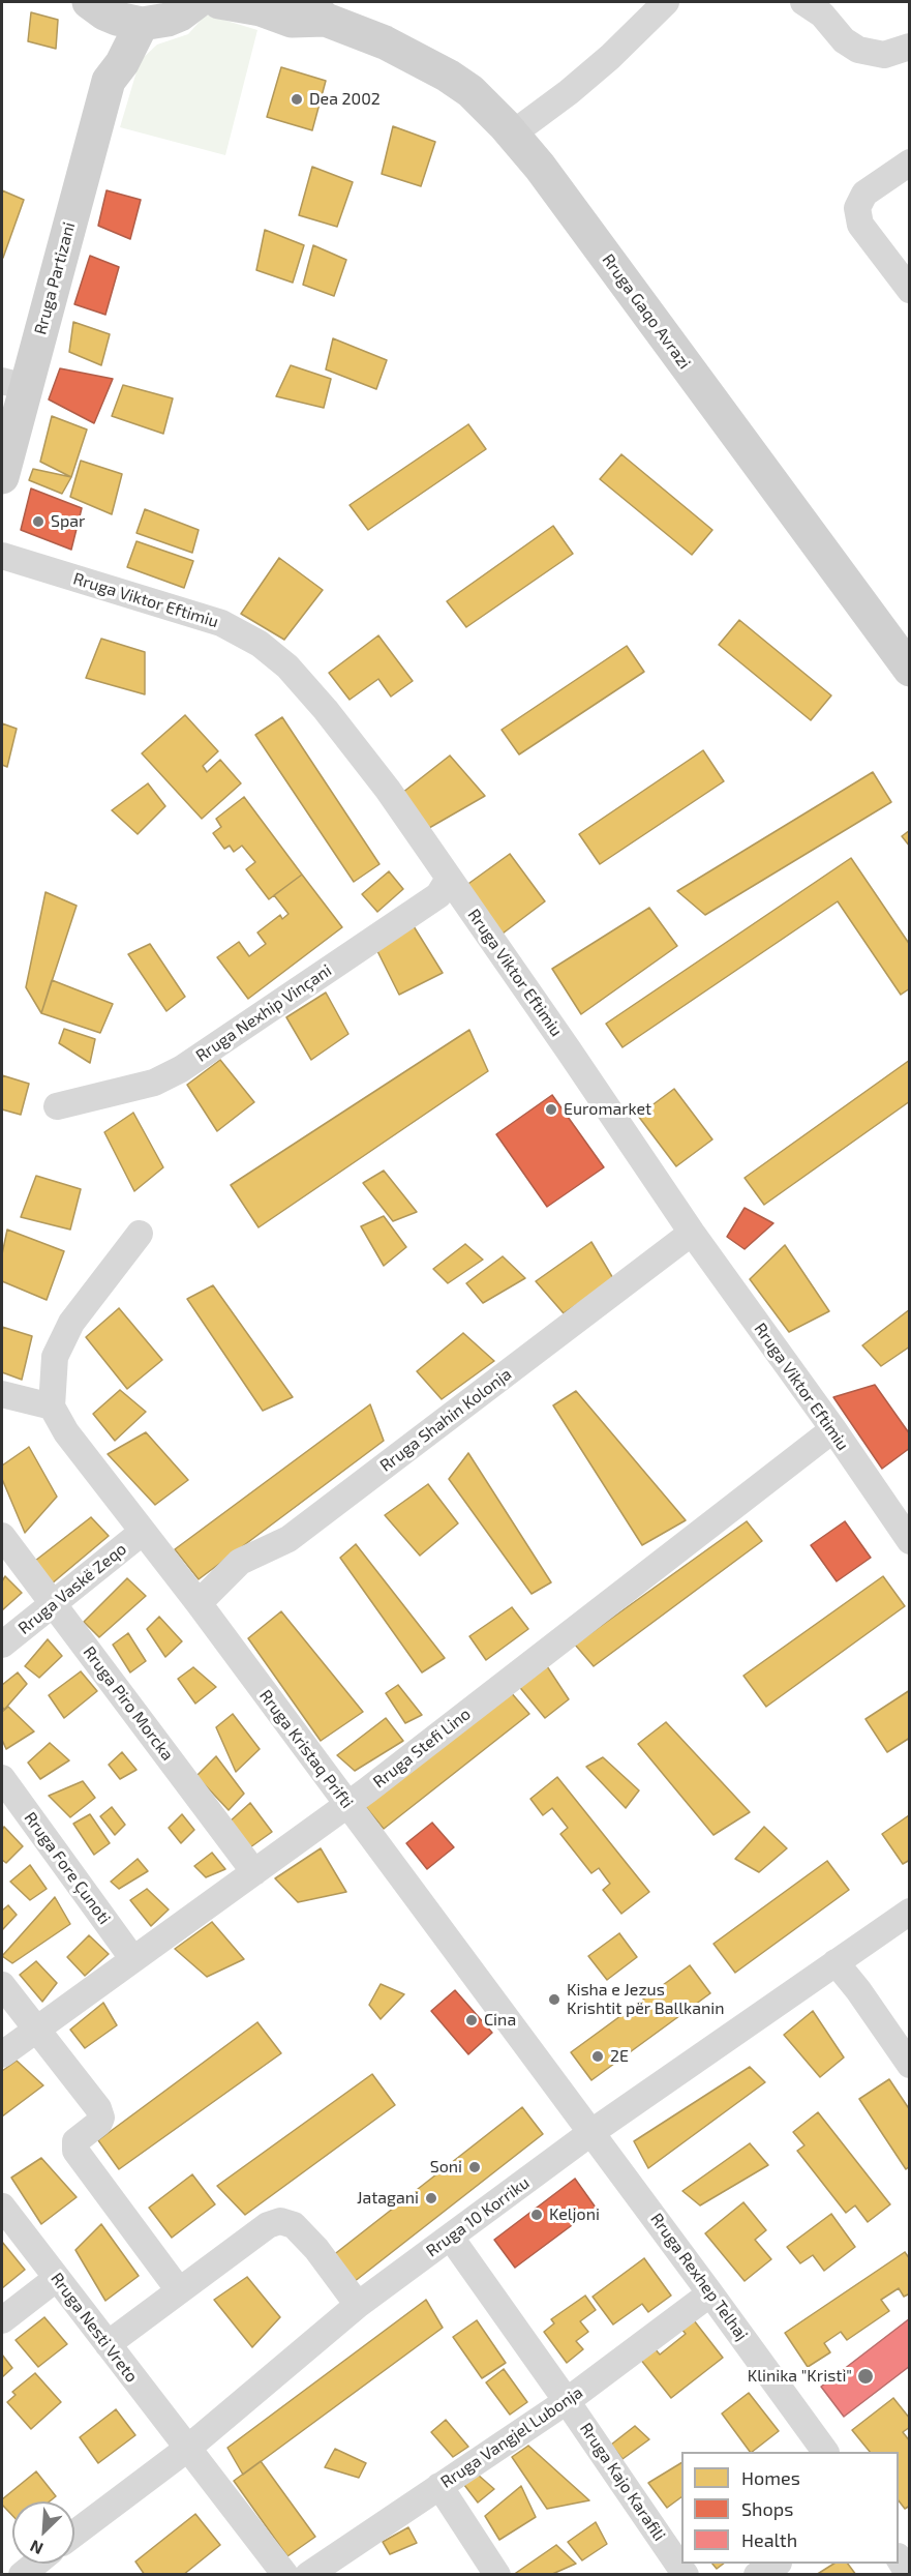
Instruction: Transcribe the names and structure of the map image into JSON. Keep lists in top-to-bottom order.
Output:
{
  "streets": {
    "main road": ["Rruga Partizani", "Rruga Gaqo Avrazi"],
    "street": [
      "Rruga Viktor Eftimiu",
      "Rruga Nexhip Vinçani",
      "Rruga Shahin Kolonja",
      "Rruga Vaskë Zeqo",
      "Rruga Piro Morcka",
      "Rruga Stefi Lino",
      "Rruga Kristaq Prifti",
      "Rruga Fore Çunoti",
      "Rruga 10 Korriku",
      "Rruga Rexhep Telhaj",
      "Rruga Nesti Vreto",
      "Rruga Vangjel Lubonja",
      "Rruga Kajo Karafili"
    ]
  },
  "crossings": [
    ["Rruga Viktor Eftimiu", "Rruga Nexhip Vinçani"],
    ["Rruga Viktor Eftimiu", "Rruga Shahin Kolonja"],
    ["Rruga Viktor Eftimiu", "Rruga Stefi Lino"],
    ["Rruga Shahin Kolonja", "Rruga Kristaq Prifti"],
    ["Rruga Vaskë Zeqo", "Rruga Piro Morcka"],
    ["Rruga Vaskë Zeqo", "Rruga Kristaq Prifti"],
    ["Rruga Piro Morcka", "Rruga Stefi Lino"],
    ["Rruga Stefi Lino", "Rruga Kristaq Prifti"],
    ["Rruga Stefi Lino", "Rruga Fore Çunoti"],
    ["Rruga Kristaq Prifti", "Rruga 10 Korriku"],
    ["Rruga Kristaq Prifti", "Rruga Rexhep Telhaj"],
    ["Rruga 10 Korriku", "Rruga Rexhep Telhaj"],
    ["Rruga 10 Korriku", "Rruga Nesti Vreto"],
    ["Rruga 10 Korriku", "Rruga Kajo Karafili"],
    ["Rruga Rexhep Telhaj", "Rruga Vangjel Lubonja"],
    ["Rruga Vangjel Lubonja", "Rruga Kajo Karafili"]
  ],
  "places": [
    "Dea 2002",
    "Spar",
    "Euromarket",
    "Kisha e Jezus Krishtit për Ballkanin",
    "Cina",
    "2E",
    "Soni",
    "Jatagani",
    "Keljoni",
    "Klinika \"Kristi\""
  ],
  "legend": ["Homes", "Shops", "Health"],
  "north": "bottom left"
}
